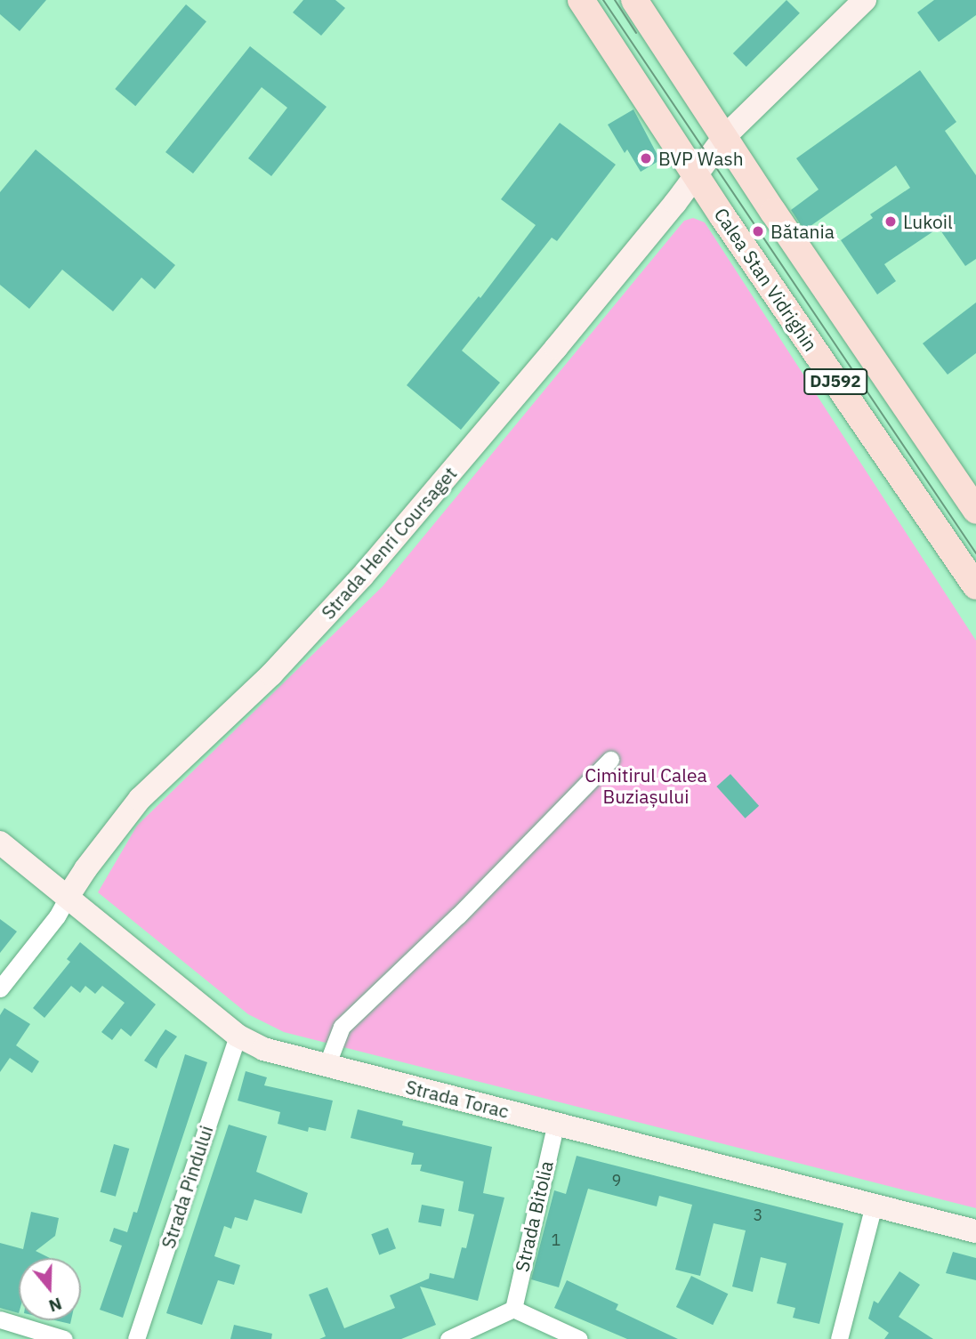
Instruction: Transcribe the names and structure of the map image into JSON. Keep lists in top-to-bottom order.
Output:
{
  "streets": {
    "main road": ["Calea Stan Vidrighin", "DJ592"],
    "street": [
      "Strada Henri Coursaget",
      "Strada Torac",
      "Strada Pindului",
      "Strada Bitolia"
    ]
  },
  "crossings": [
    ["Calea Stan Vidrighin", "Strada Henri Coursaget"],
    ["DJ592", "Strada Henri Coursaget"],
    ["Strada Henri Coursaget", "Strada Torac"],
    ["Strada Torac", "Strada Pindului"],
    ["Strada Torac", "Strada Bitolia"]
  ],
  "parks": ["Cimitirul Calea Buziașului"],
  "places": ["BVP Wash", "Lukoil", "Bătania"],
  "house_numbers": ["9", "3", "1"],
  "north": "bottom"
}
